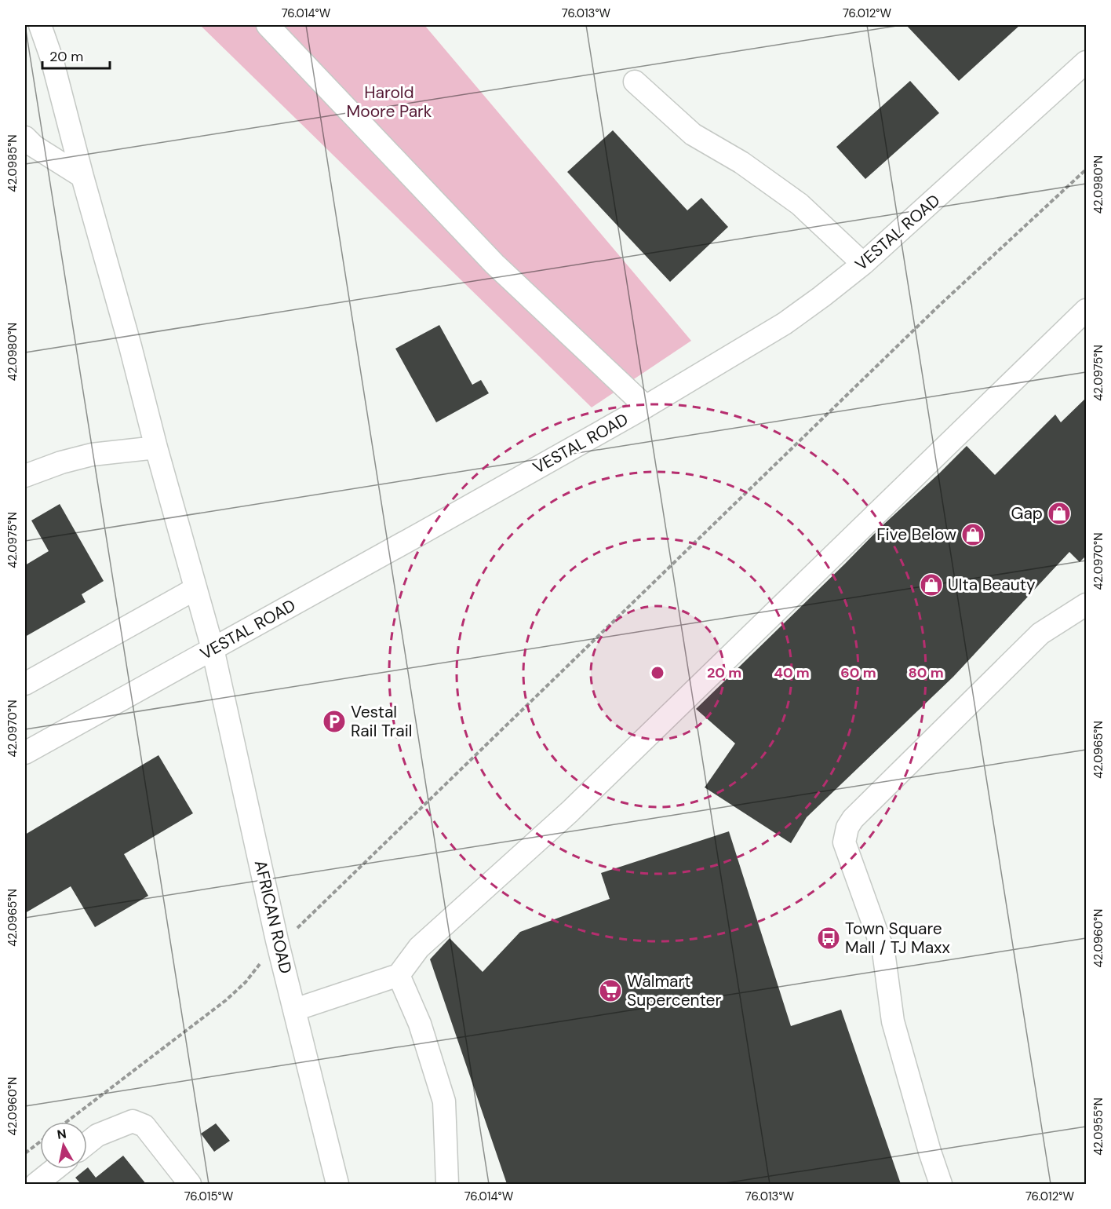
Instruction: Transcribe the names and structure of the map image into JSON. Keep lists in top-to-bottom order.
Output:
{
  "streets": {
    "street": ["VESTAL ROAD", "AFRICAN ROAD"]
  },
  "crossings": [
    ["VESTAL ROAD", "AFRICAN ROAD"]
  ],
  "parks": ["Harold Moore Park"],
  "places": {
    "shop": ["Gap", "Five Below", "Ulta Beauty"],
    "parking": ["Vestal Rail Trail"],
    "bus stop": ["Town Square Mall / TJ Maxx"],
    "supermarket": ["Walmart Supercenter"]
  },
  "scale_bar": "20 m",
  "north": "top",
  "coordinates": [
    "76.014°W",
    "76.013°W",
    "76.012°W",
    "42.0985°N",
    "42.0980°N",
    "42.0975°N",
    "42.0970°N",
    "42.0965°N",
    "42.0960°N",
    "42.0955°N",
    "76.015°W"
  ],
  "rings": [
    "20 m",
    "40 m",
    "60 m",
    "80 m"
  ]
}
